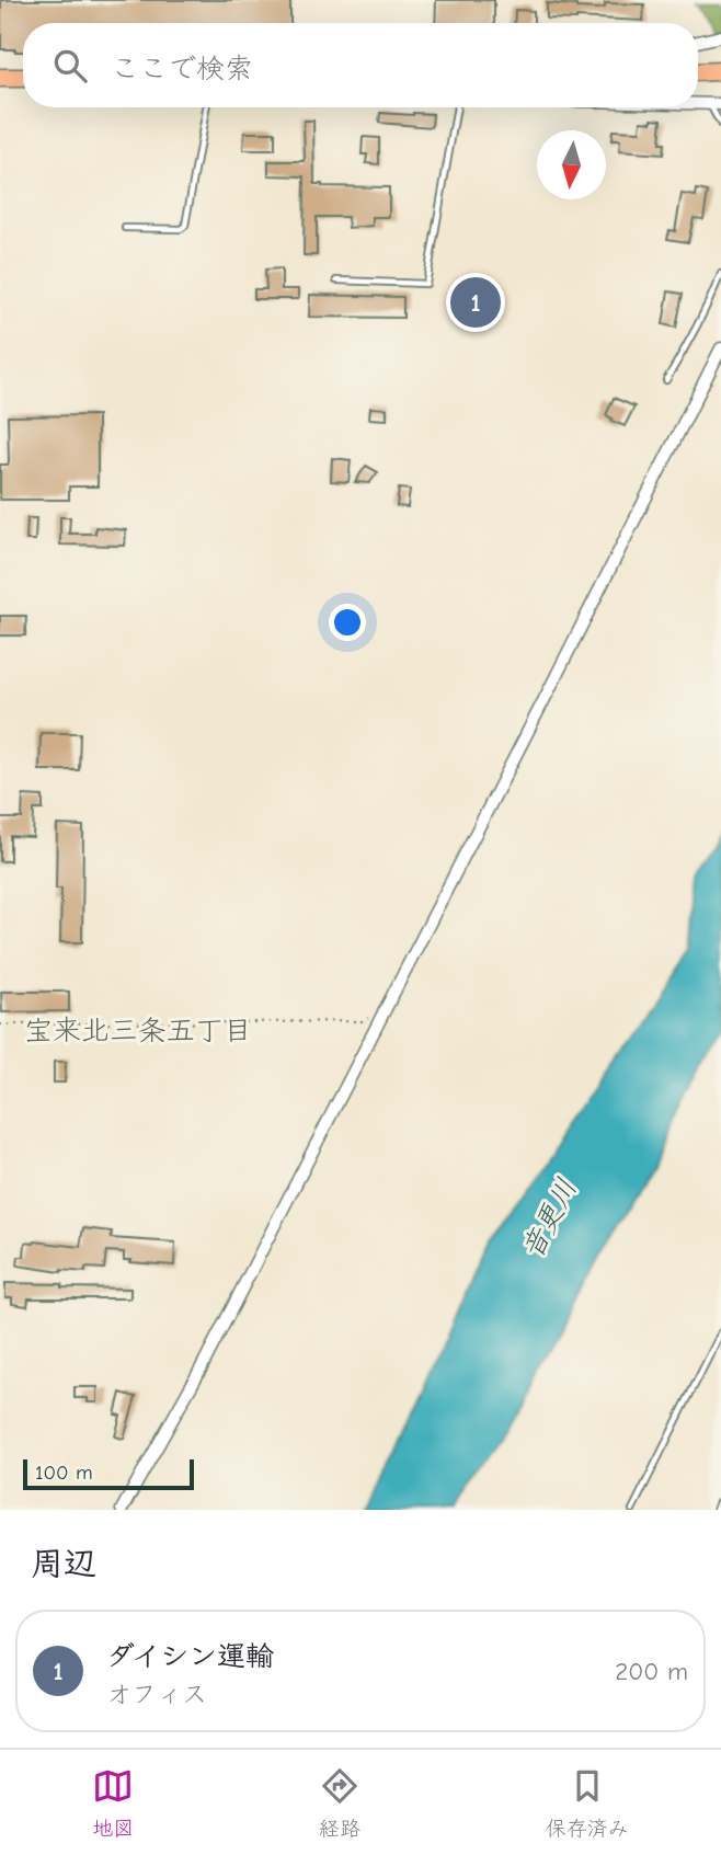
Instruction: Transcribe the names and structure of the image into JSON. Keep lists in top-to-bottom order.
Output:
{
  "districts": ["宝来北三条五丁目"],
  "water": ["音更川"],
  "scale_bar": "100 m",
  "north": "bottom",
  "page": {
    "search": "ここで検索",
    "pins": "1",
    "scale": "100 m",
    "heading": "周辺",
    "list": [
      {
        "mark": "1",
        "name": "ダイシン運輸",
        "note": "オフィス",
        "value": "200 m"
      }
    ],
    "nav": ["地図", "経路", "保存済み"]
  }
}
